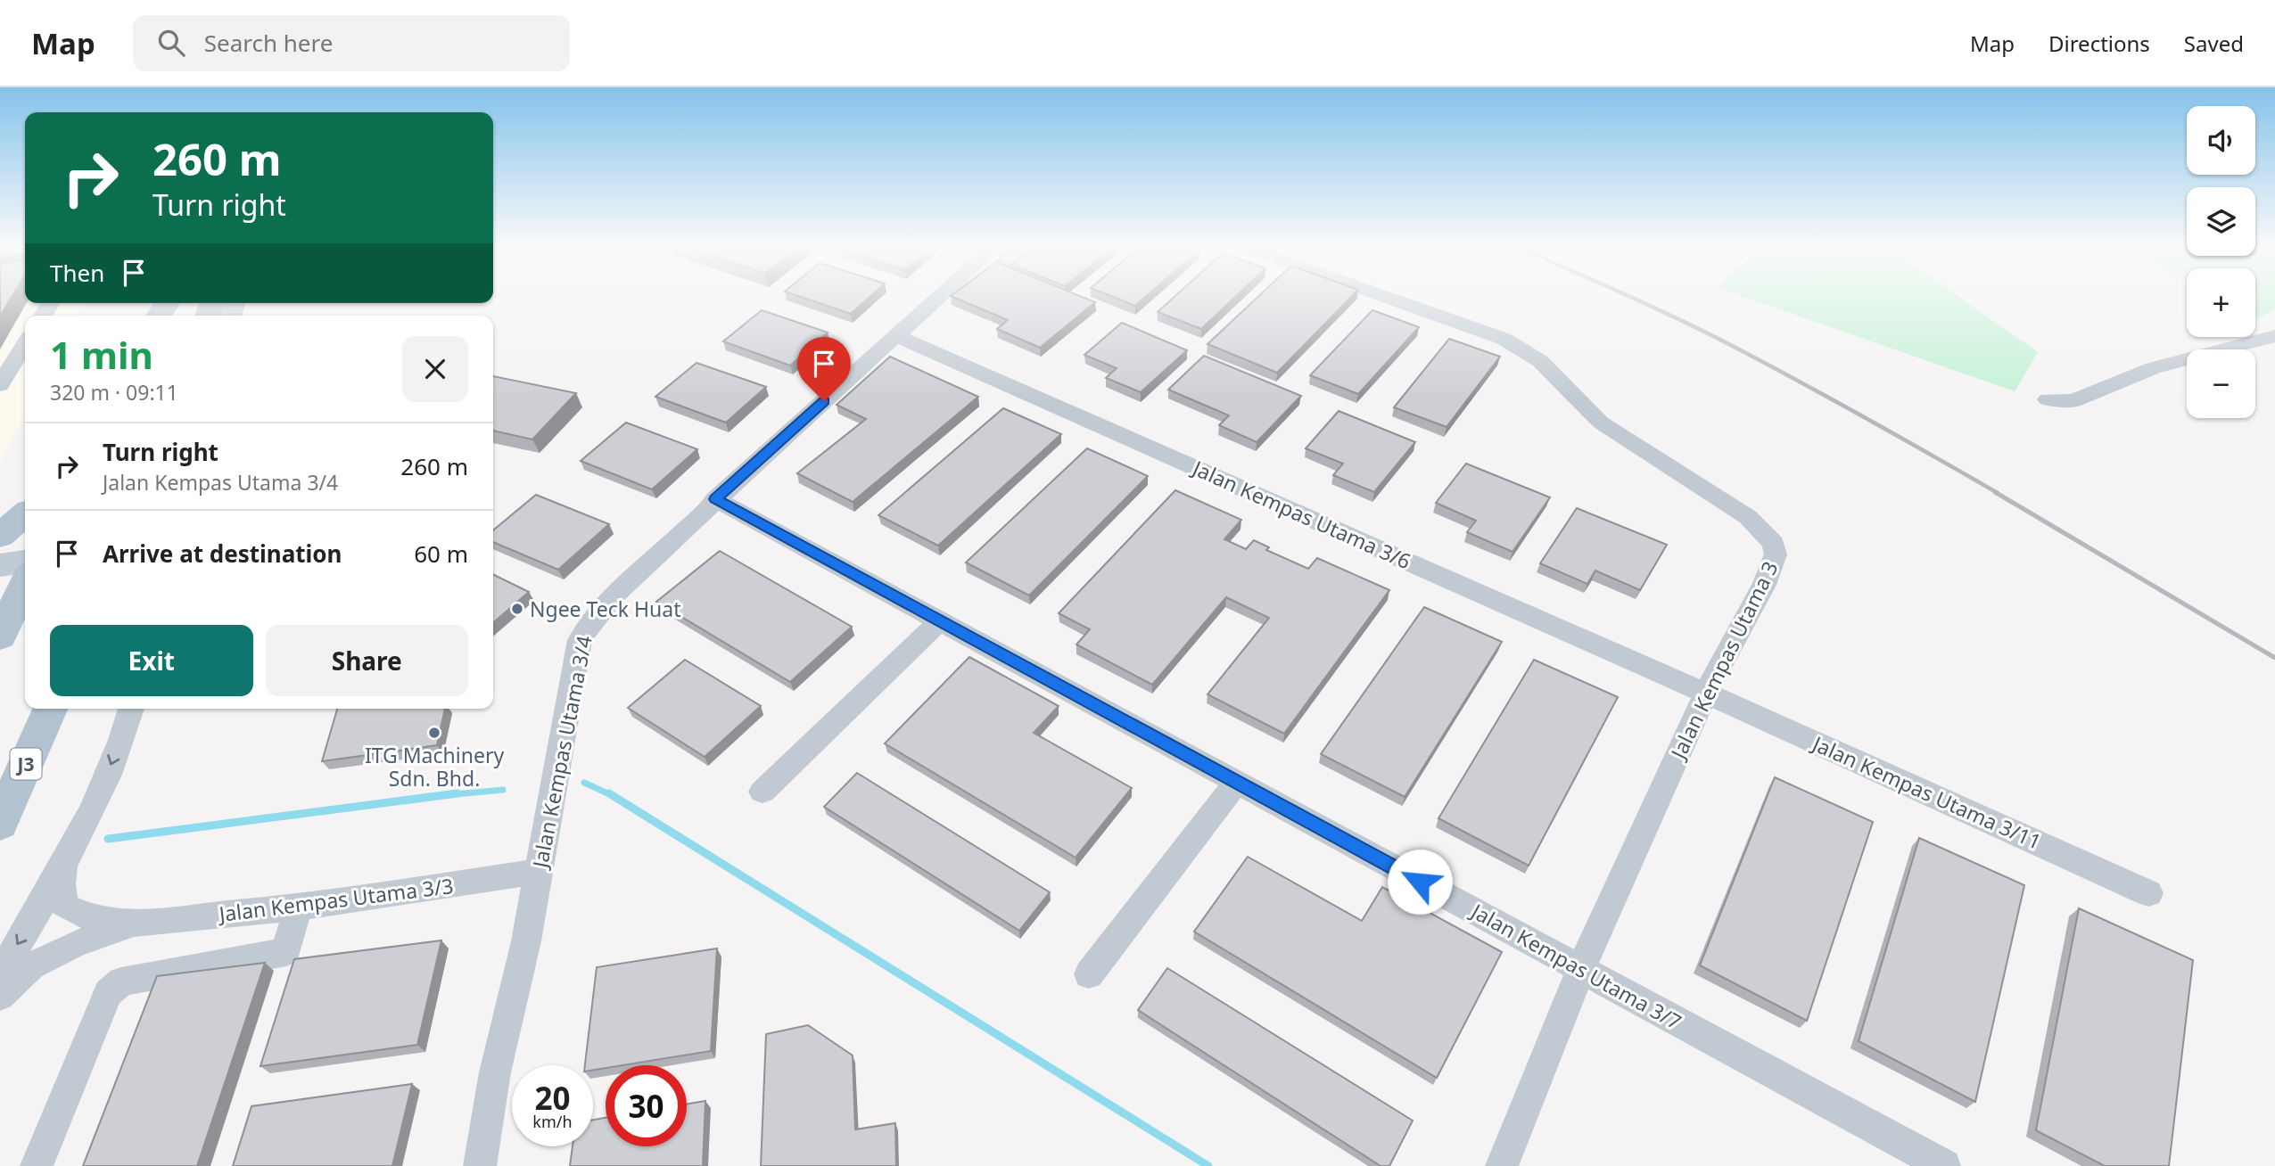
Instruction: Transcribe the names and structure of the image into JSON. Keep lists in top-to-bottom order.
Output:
{
  "streets": {
    "main road": ["J3"],
    "street": [
      "Jalan Kempas Utama 3/6",
      "Jalan Kempas Utama 3",
      "Jalan Kempas Utama 3/4",
      "Jalan Kempas Utama 3/11",
      "Jalan Kempas Utama 3/3",
      "Jalan Kempas Utama 3/7"
    ]
  },
  "crossings": [
    ["Jalan Kempas Utama 3/6", "Jalan Kempas Utama 3"],
    ["Jalan Kempas Utama 3/6", "Jalan Kempas Utama 3/4"],
    ["Jalan Kempas Utama 3/6", "Jalan Kempas Utama 3/11"],
    ["Jalan Kempas Utama 3", "Jalan Kempas Utama 3/11"],
    ["Jalan Kempas Utama 3", "Jalan Kempas Utama 3/7"],
    ["Jalan Kempas Utama 3/4", "Jalan Kempas Utama 3/3"],
    ["Jalan Kempas Utama 3/4", "Jalan Kempas Utama 3/7"]
  ],
  "places": ["Ngee Teck Huat", "ITG Machinery Sdn. Bhd."],
  "page": {
    "header": "Map",
    "search": "Search here",
    "nav": ["Map", "Directions", "Saved"],
    "map_buttons": ["+", "−"],
    "turn": ["260 m", "Turn right"],
    "then": "Then",
    "heading": ["1 min", "320 m · 09:11"],
    "list": [
      {
        "name": "Turn right",
        "note": "Jalan Kempas Utama 3/4",
        "value": "260 m"
      },
      {
        "name": "Arrive at destination",
        "value": "60 m"
      }
    ],
    "buttons": ["Exit", "Share"],
    "speed": "20 km/h",
    "limit": "30"
  }
}
